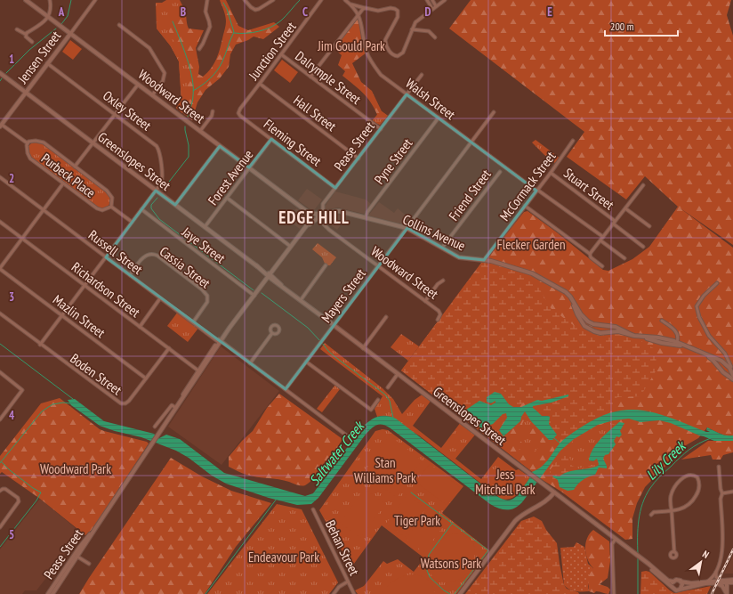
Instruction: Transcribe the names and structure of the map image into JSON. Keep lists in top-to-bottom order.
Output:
{
  "streets": {
    "street": [
      "Junction Street",
      "Jensen Street",
      "Dalrymple Street",
      "Woodward Street",
      "Walsh Street",
      "Oxley Street",
      "Hall Street",
      "Fleming Street",
      "Pease Street",
      "Greenslopes Street",
      "Pyne Street",
      "Purbeck Place",
      "Forest Avenue",
      "McCormack Street",
      "Stuart Street",
      "Friend Street",
      "Collins Avenue",
      "Jaye Street",
      "Russell Street",
      "Cassia Street",
      "Richardson Street",
      "Mayers Street",
      "Mazlin Street",
      "Boden Street",
      "Behan Street"
    ]
  },
  "crossings": [
    ["Junction Street", "Dalrymple Street"],
    ["Junction Street", "Hall Street"],
    ["Junction Street", "Fleming Street"],
    ["Jensen Street", "Woodward Street"],
    ["Jensen Street", "Oxley Street"],
    ["Jensen Street", "Greenslopes Street"],
    ["Dalrymple Street", "Pease Street"],
    ["Woodward Street", "Pease Street"],
    ["Woodward Street", "Forest Avenue"],
    ["Woodward Street", "Mayers Street"],
    ["Walsh Street", "Pease Street"],
    ["Walsh Street", "Pyne Street"],
    ["Walsh Street", "McCormack Street"],
    ["Walsh Street", "Mayers Street"],
    ["Oxley Street", "Greenslopes Street"],
    ["Oxley Street", "Jaye Street"],
    ["Oxley Street", "Russell Street"],
    ["Oxley Street", "Richardson Street"],
    ["Oxley Street", "Mazlin Street"],
    ["Oxley Street", "Boden Street"],
    ["Hall Street", "Pease Street"],
    ["Fleming Street", "Pease Street"],
    ["Fleming Street", "Forest Avenue"],
    ["Pease Street", "Greenslopes Street"],
    ["Pease Street", "Collins Avenue"],
    ["Pease Street", "Jaye Street"],
    ["Pease Street", "Russell Street"],
    ["Pease Street", "Richardson Street"],
    ["Greenslopes Street", "Forest Avenue"],
    ["Greenslopes Street", "Mayers Street"],
    ["Pyne Street", "Collins Avenue"],
    ["McCormack Street", "Stuart Street"],
    ["McCormack Street", "Collins Avenue"],
    ["Friend Street", "Collins Avenue"],
    ["Collins Avenue", "Mayers Street"],
    ["Russell Street", "Cassia Street"],
    ["Russell Street", "Mayers Street"],
    ["Richardson Street", "Boden Street"],
    ["Mazlin Street", "Boden Street"]
  ],
  "districts": ["EDGE HILL"],
  "water": ["Saltwater Creek", "Lily Creek"],
  "parks": [
    "Jim Gould Park",
    "Flecker Garden",
    "Stan Williams Park",
    "Woodward Park",
    "Jess Mitchell Park",
    "Tiger Park",
    "Endeavour Park",
    "Watsons Park"
  ],
  "scale_bar": "200 m",
  "north": "top right",
  "grid": {
    "columns": [
      "A",
      "B",
      "C",
      "D",
      "E"
    ],
    "rows": [
      "1",
      "2",
      "3",
      "4",
      "5"
    ]
  }
}
